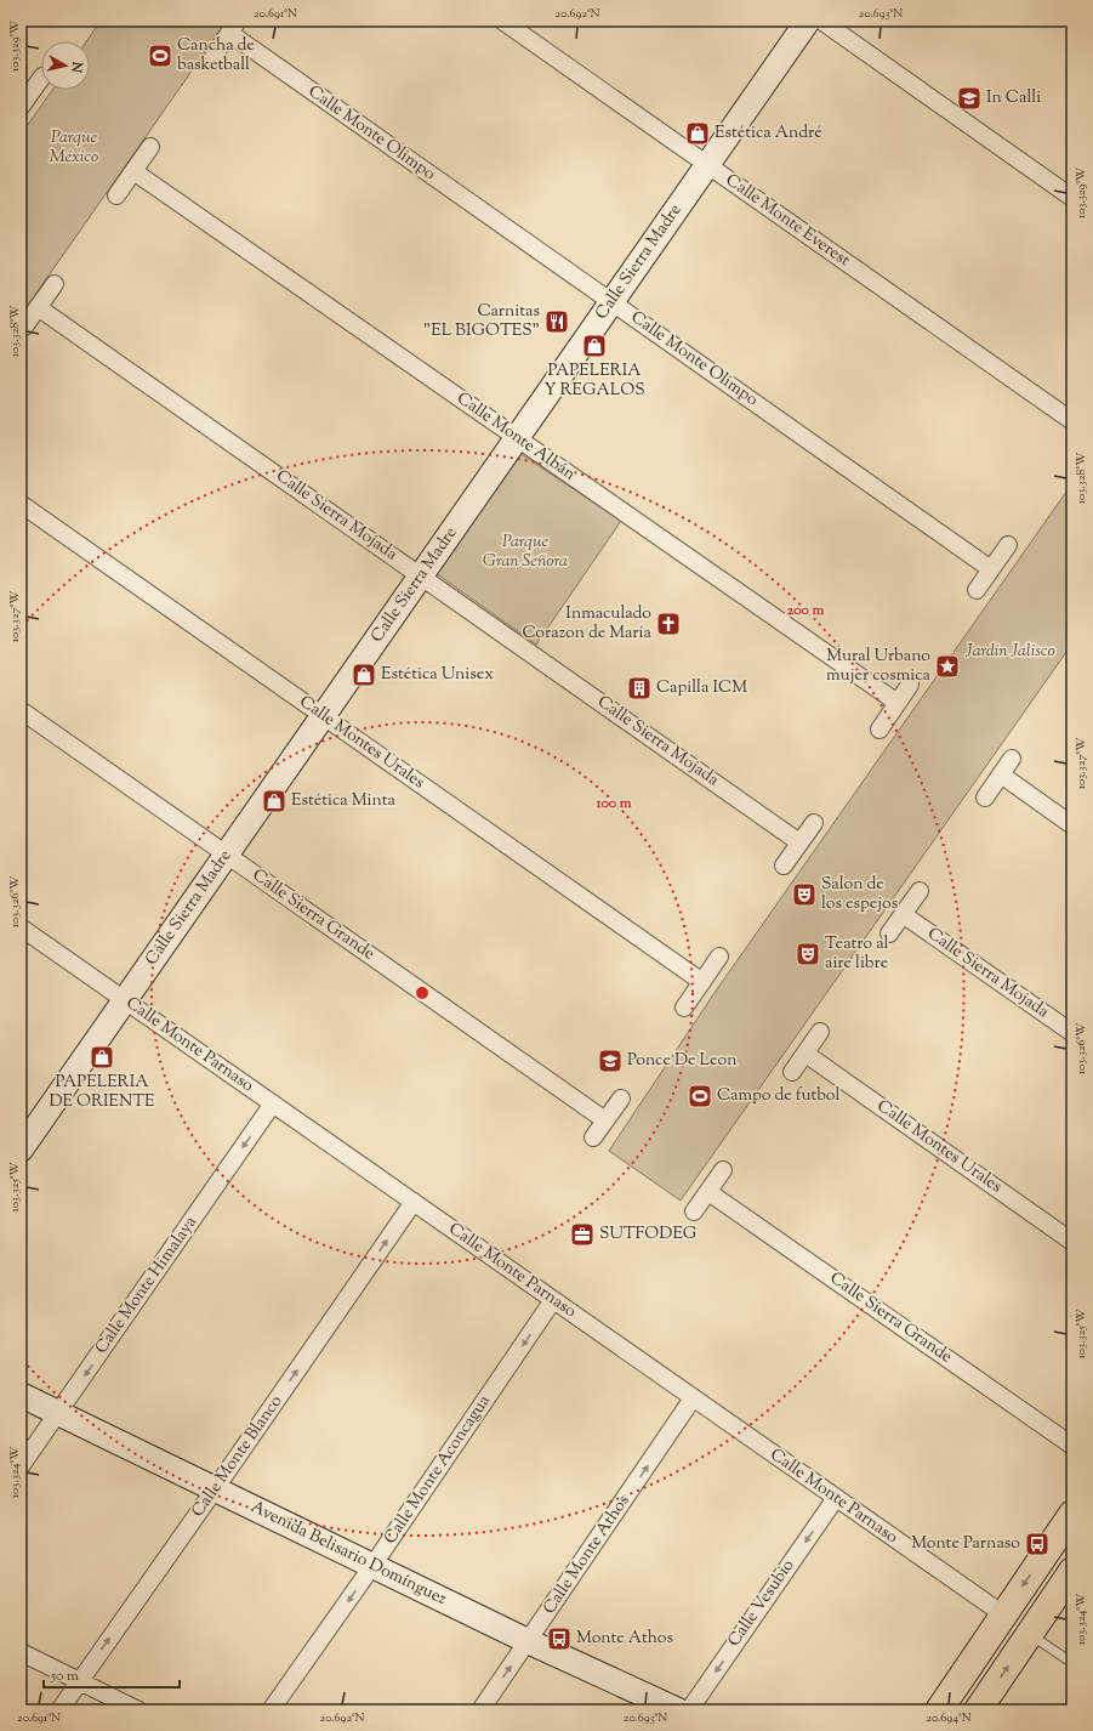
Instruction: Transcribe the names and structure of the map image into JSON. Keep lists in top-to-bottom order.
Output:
{
  "streets": {
    "street": [
      "Calle Monte Olimpo",
      "Calle Monte Everest",
      "Calle Sierra Madre",
      "Calle Monte Albán",
      "Calle Sierra Mojada",
      "Calle Montes Urales",
      "Calle Sierra Grande",
      "Calle Monte Parnaso",
      "Calle Monte Himalaya",
      "Calle Monte Blanco",
      "Calle Monte Aconcagua",
      "Avenida Belisario Domínguez",
      "Calle Monte Athos",
      "Calle Vesubio"
    ]
  },
  "crossings": [
    ["Calle Monte Olimpo", "Calle Sierra Madre"],
    ["Calle Monte Everest", "Calle Sierra Madre"],
    ["Calle Sierra Madre", "Calle Monte Albán"],
    ["Calle Sierra Madre", "Calle Sierra Mojada"],
    ["Calle Sierra Madre", "Calle Montes Urales"],
    ["Calle Sierra Madre", "Calle Sierra Grande"],
    ["Calle Sierra Madre", "Calle Monte Parnaso"],
    ["Calle Monte Parnaso", "Calle Monte Himalaya"],
    ["Calle Monte Parnaso", "Calle Monte Blanco"],
    ["Calle Monte Parnaso", "Calle Monte Aconcagua"],
    ["Calle Monte Parnaso", "Calle Monte Athos"],
    ["Calle Monte Parnaso", "Calle Vesubio"],
    ["Calle Monte Himalaya", "Avenida Belisario Domínguez"],
    ["Calle Monte Blanco", "Avenida Belisario Domínguez"],
    ["Calle Monte Aconcagua", "Avenida Belisario Domínguez"],
    ["Avenida Belisario Domínguez", "Calle Monte Athos"]
  ],
  "one_way": [
    "Calle Monte Himalaya",
    "Calle Monte Blanco",
    "Calle Monte Aconcagua",
    "Calle Monte Athos",
    "Calle Vesubio"
  ],
  "parks": ["Parque México", "Parque Gran Señora", "Jardín Jalisco"],
  "places": {
    "sports": ["Cancha de basketball", "Campo de futbol"],
    "school or university": ["In Calli", "Ponce De Leon"],
    "shop": [
      "Estética André",
      "PAPELERIA Y REGALOS",
      "Estética Unisex",
      "Estética Minta",
      "PAPELERIA DE ORIENTE"
    ],
    "restaurant": ["Carnitas \"EL BIGOTES\""],
    "church": ["Inmaculado Corazon de María"],
    "place": ["Mural Urbano mujer cosmica"],
    "building": ["Capilla ICM"],
    "theatre": ["Salon de los espejos", "Teatro al aire libre"],
    "office": ["SUTFODEG"],
    "bus stop": ["Monte Parnaso", "Monte Athos"]
  },
  "scale_bar": "50 m",
  "north": "right",
  "coordinates": [
    "20.691°N",
    "20.692°N",
    "20.693°N",
    "103.329°W",
    "103.328°W",
    "103.327°W",
    "103.326°W",
    "103.325°W",
    "103.324°W",
    "20.694°N"
  ],
  "rings": ["200 m", "100 m"]
}
